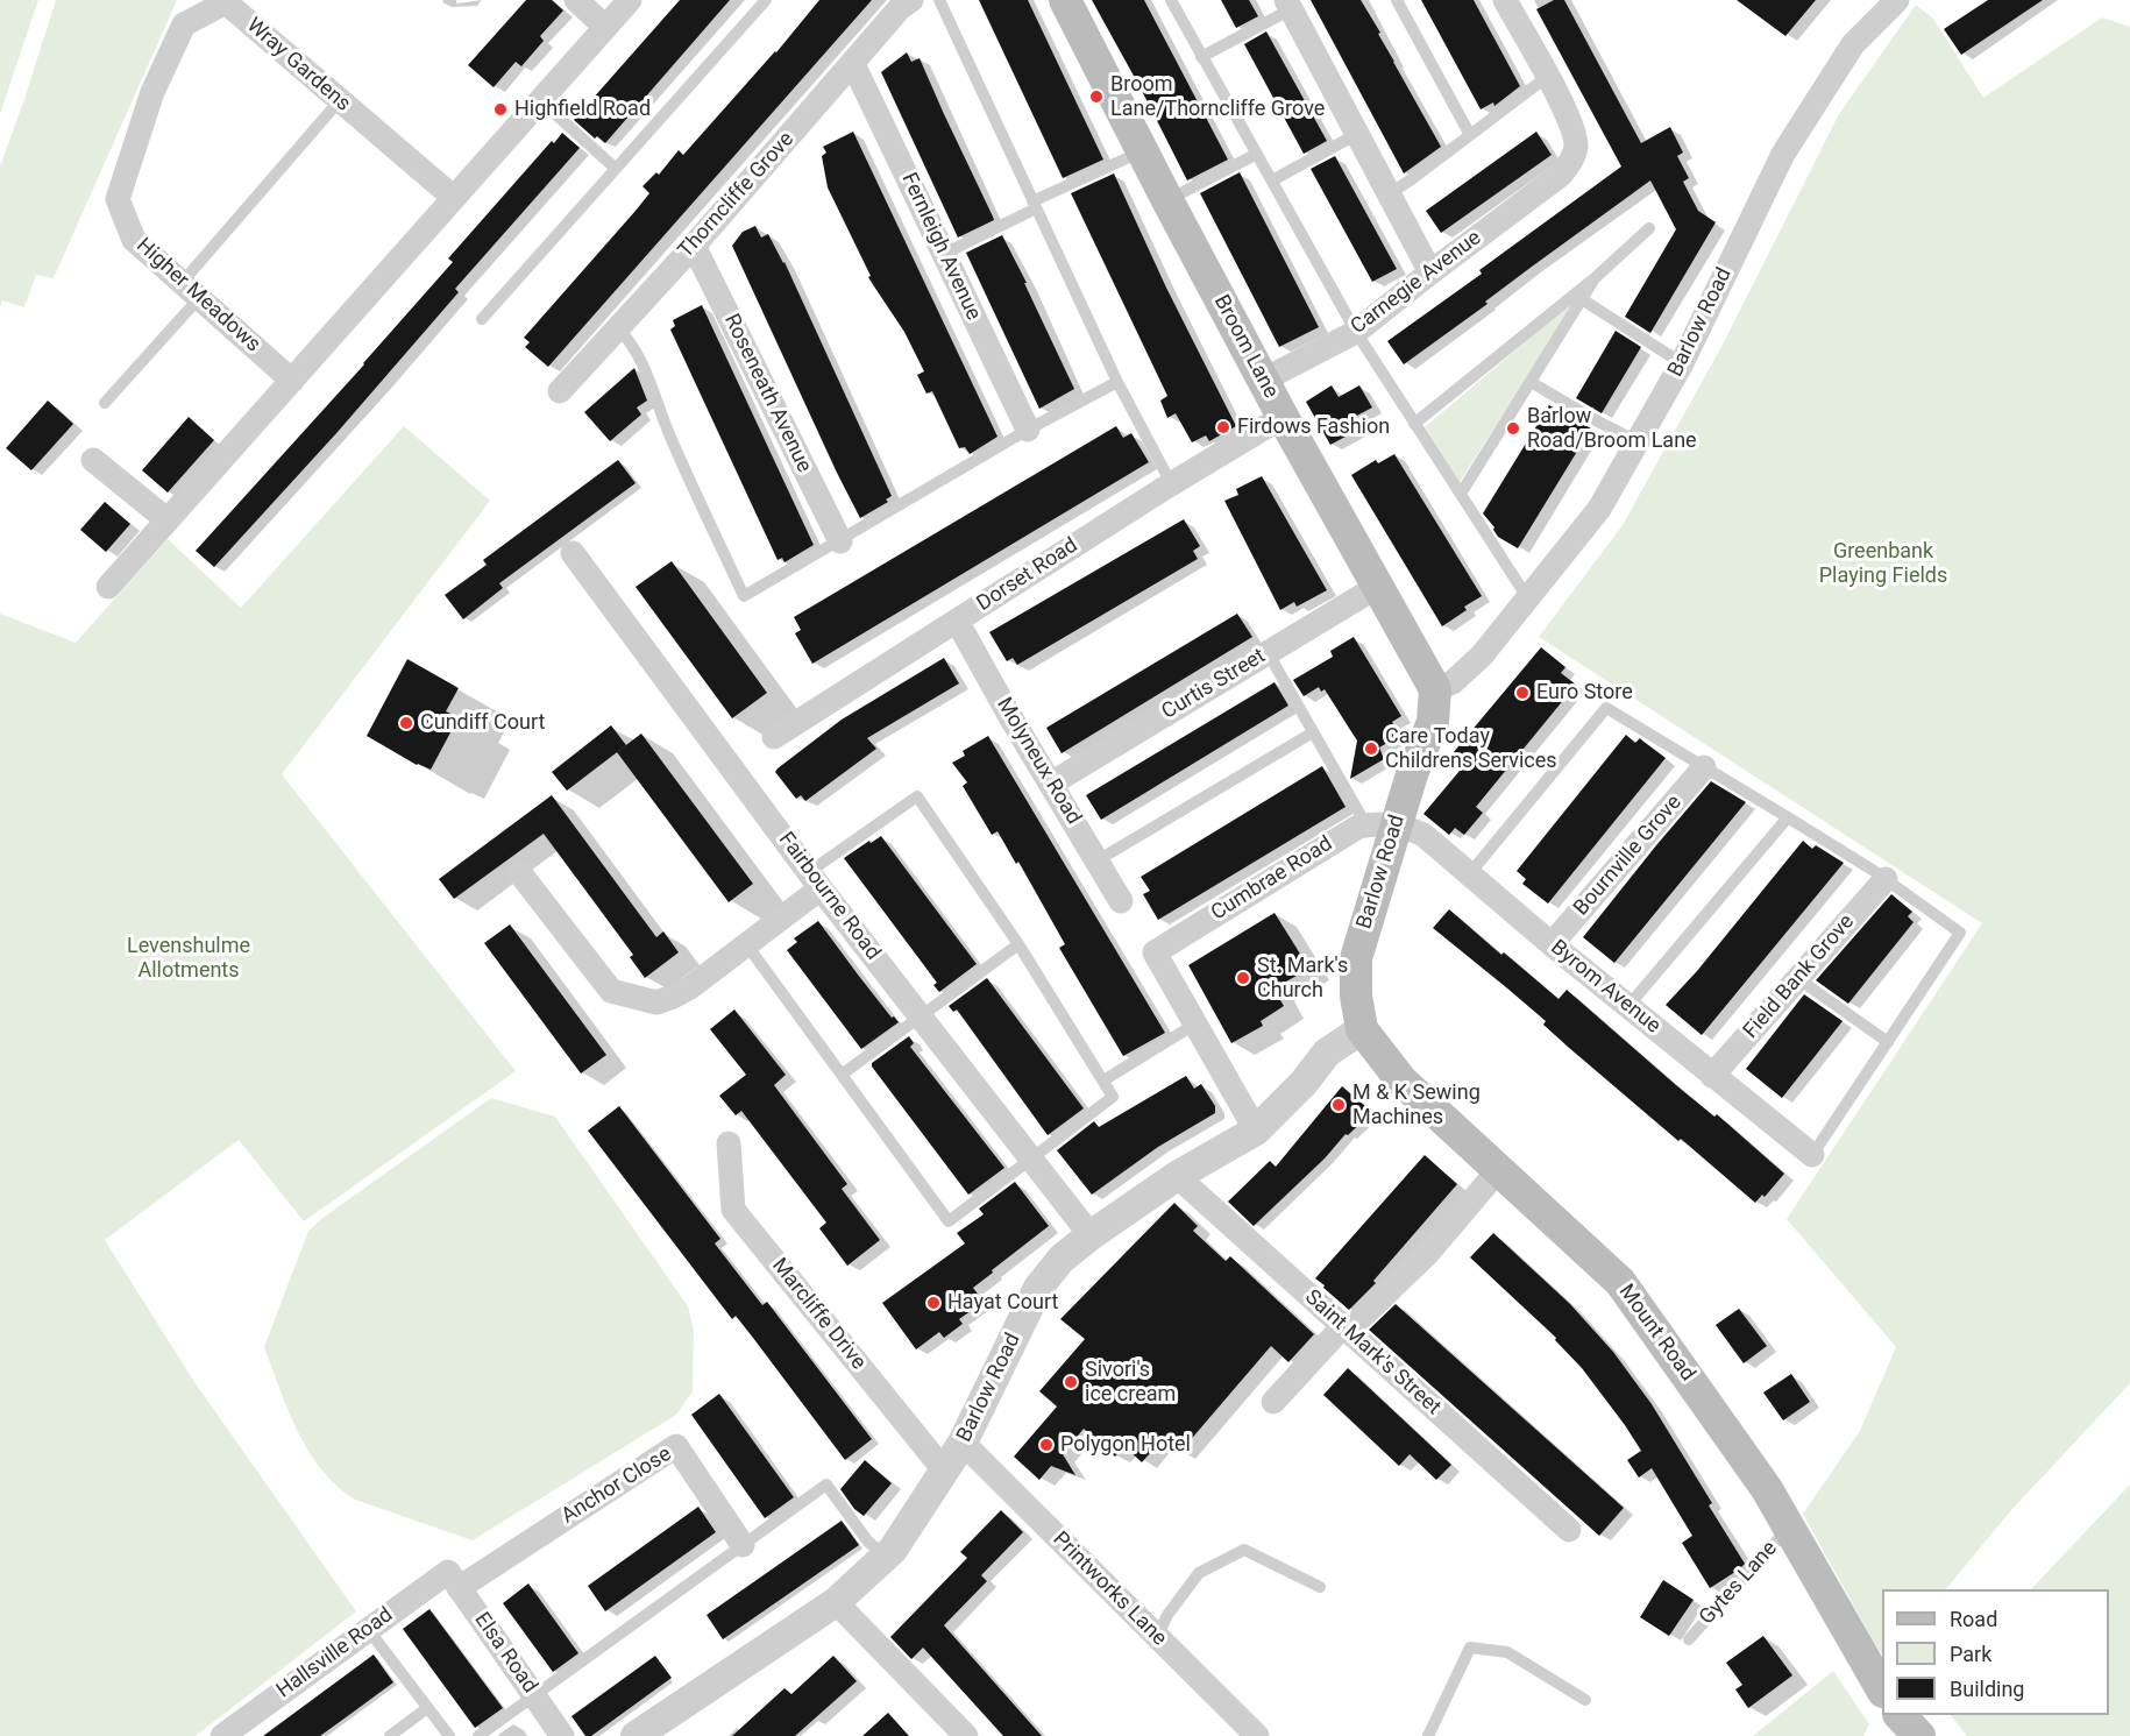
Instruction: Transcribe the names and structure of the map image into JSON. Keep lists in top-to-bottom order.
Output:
{
  "streets": {
    "main road": ["Barlow Road", "Broom Lane", "Mount Road"],
    "street": [
      "Wray Gardens",
      "Thorncliffe Grove",
      "Fernleigh Avenue",
      "Carnegie Avenue",
      "Higher Meadows",
      "Roseneath Avenue",
      "Dorset Road",
      "Curtis Street",
      "Molyneux Road",
      "Bournville Grove",
      "Cumbrae Road",
      "Fairbourne Road",
      "Field Bank Grove",
      "Byrom Avenue",
      "Marcliffe Drive",
      "Saint Mark's Street",
      "Anchor Close",
      "Printworks Lane",
      "Hallsville Road",
      "Elsa Road"
    ],
    "lane": ["Gytes Lane"]
  },
  "crossings": [
    ["Wray Gardens", "Higher Meadows"],
    ["Thorncliffe Grove", "Fernleigh Avenue"],
    ["Thorncliffe Grove", "Roseneath Avenue"],
    ["Carnegie Avenue", "Broom Lane"],
    ["Barlow Road", "Broom Lane"],
    ["Barlow Road", "Cumbrae Road"],
    ["Barlow Road", "Fairbourne Road"],
    ["Barlow Road", "Byrom Avenue"],
    ["Barlow Road", "Marcliffe Drive"],
    ["Barlow Road", "Mount Road"],
    ["Barlow Road", "Saint Mark's Street"],
    ["Barlow Road", "Printworks Lane"],
    ["Broom Lane", "Dorset Road"],
    ["Broom Lane", "Curtis Street"],
    ["Dorset Road", "Molyneux Road"],
    ["Curtis Street", "Molyneux Road"],
    ["Bournville Grove", "Byrom Avenue"],
    ["Cumbrae Road", "Byrom Avenue"],
    ["Field Bank Grove", "Byrom Avenue"],
    ["Mount Road", "Gytes Lane"],
    ["Anchor Close", "Hallsville Road"],
    ["Anchor Close", "Elsa Road"],
    ["Hallsville Road", "Elsa Road"]
  ],
  "parks": ["Greenbank Playing Fields", "Levenshulme Allotments"],
  "places": [
    "Broom Lane/Thorncliffe Grove",
    "Highfield Road",
    "Firdows Fashion",
    "Barlow Road/Broom Lane",
    "Euro Store",
    "Cundiff Court",
    "Care Today Childrens Services",
    "St. Mark's Church",
    "M & K Sewing Machines",
    "Hayat Court",
    "Sivori's ice cream",
    "Polygon Hotel"
  ],
  "legend": ["Road", "Park", "Building"]
}
